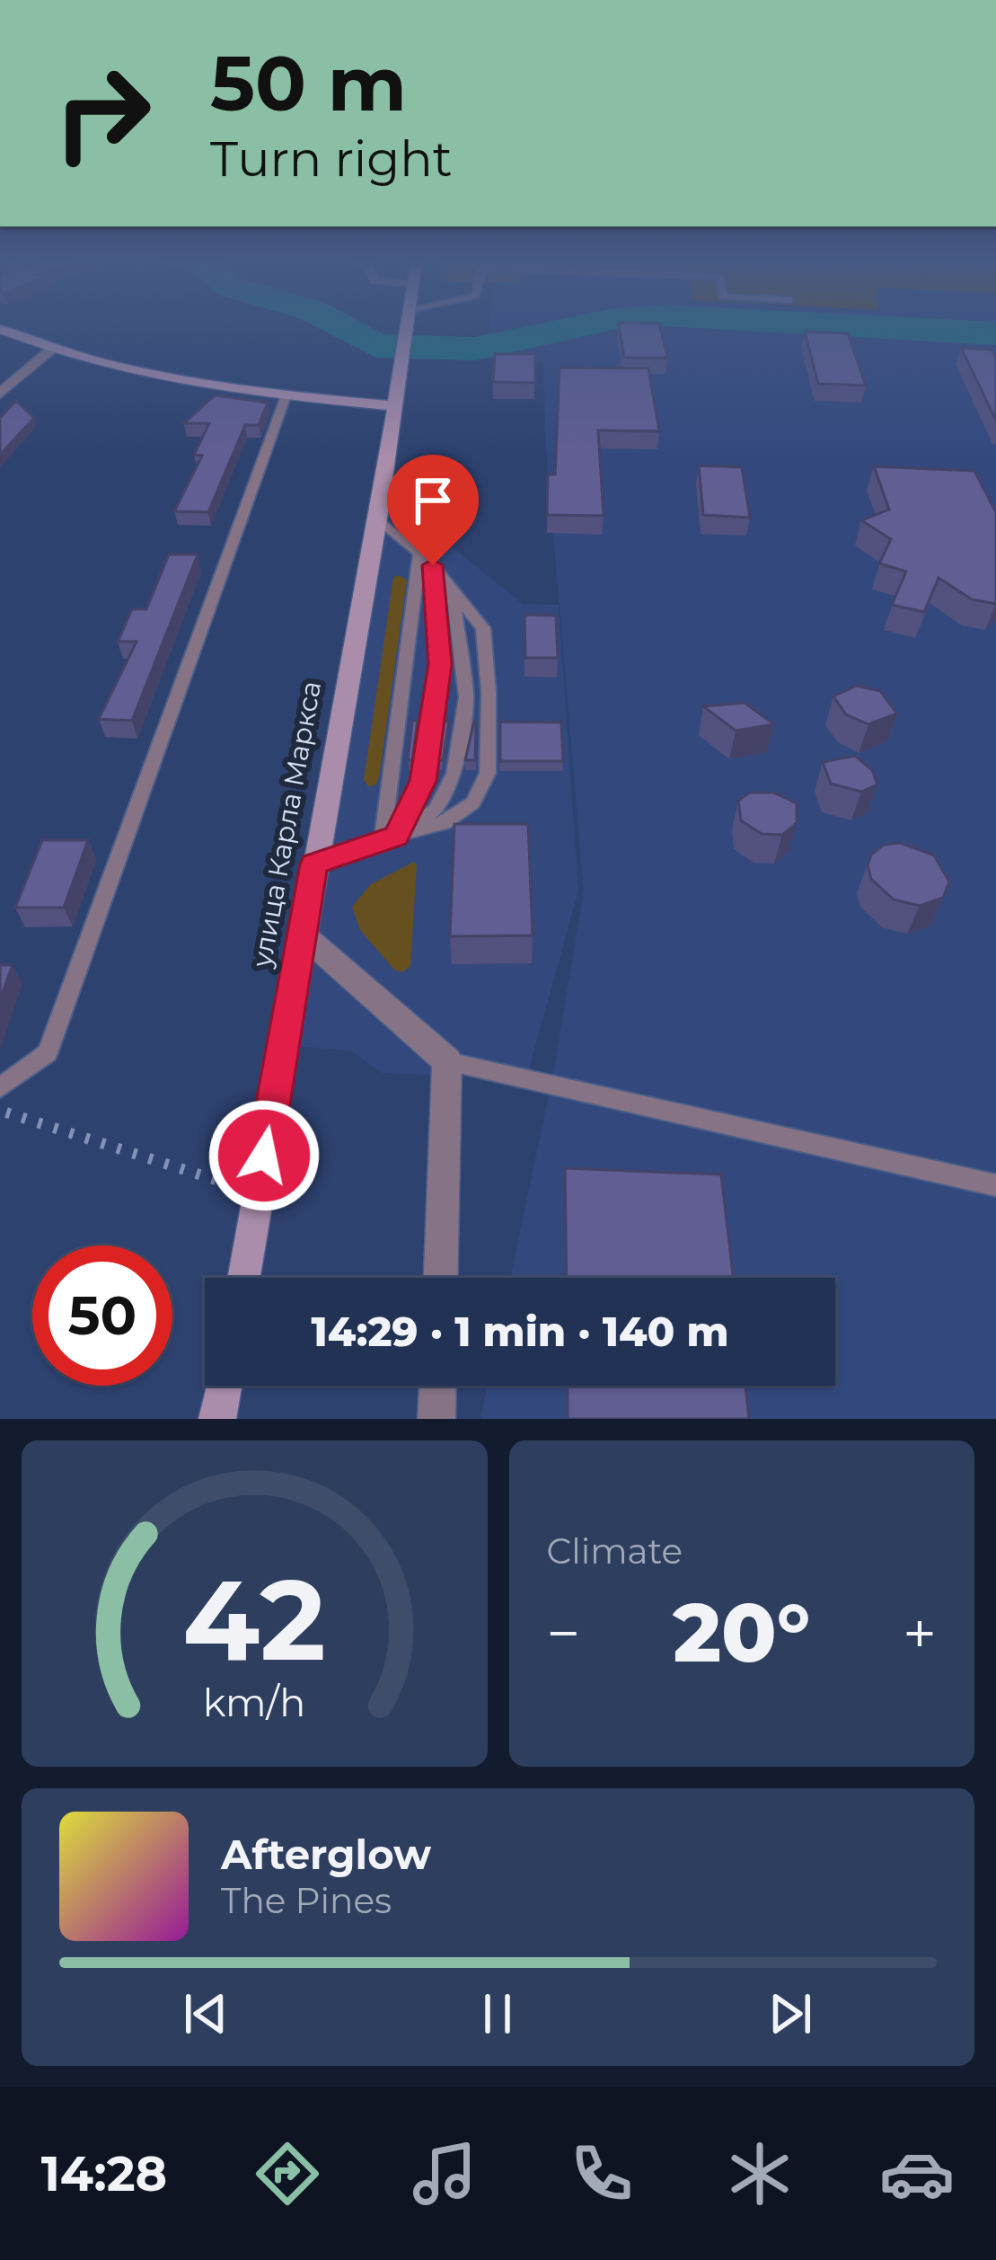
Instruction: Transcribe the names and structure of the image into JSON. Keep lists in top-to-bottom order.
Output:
{
  "streets": {
    "main road": ["улица Карла Маркса"]
  },
  "page": {
    "turn": ["50 m", "Turn right"],
    "limit": "50",
    "trip": "14:29 · 1 min · 140 m",
    "tile": "Climate",
    "heat": ["−", "20°", "+"],
    "song": ["Afterglow", "The Pines"],
    "tabs": "14:28",
    "gauge": ["42", "km/h"]
  }
}
